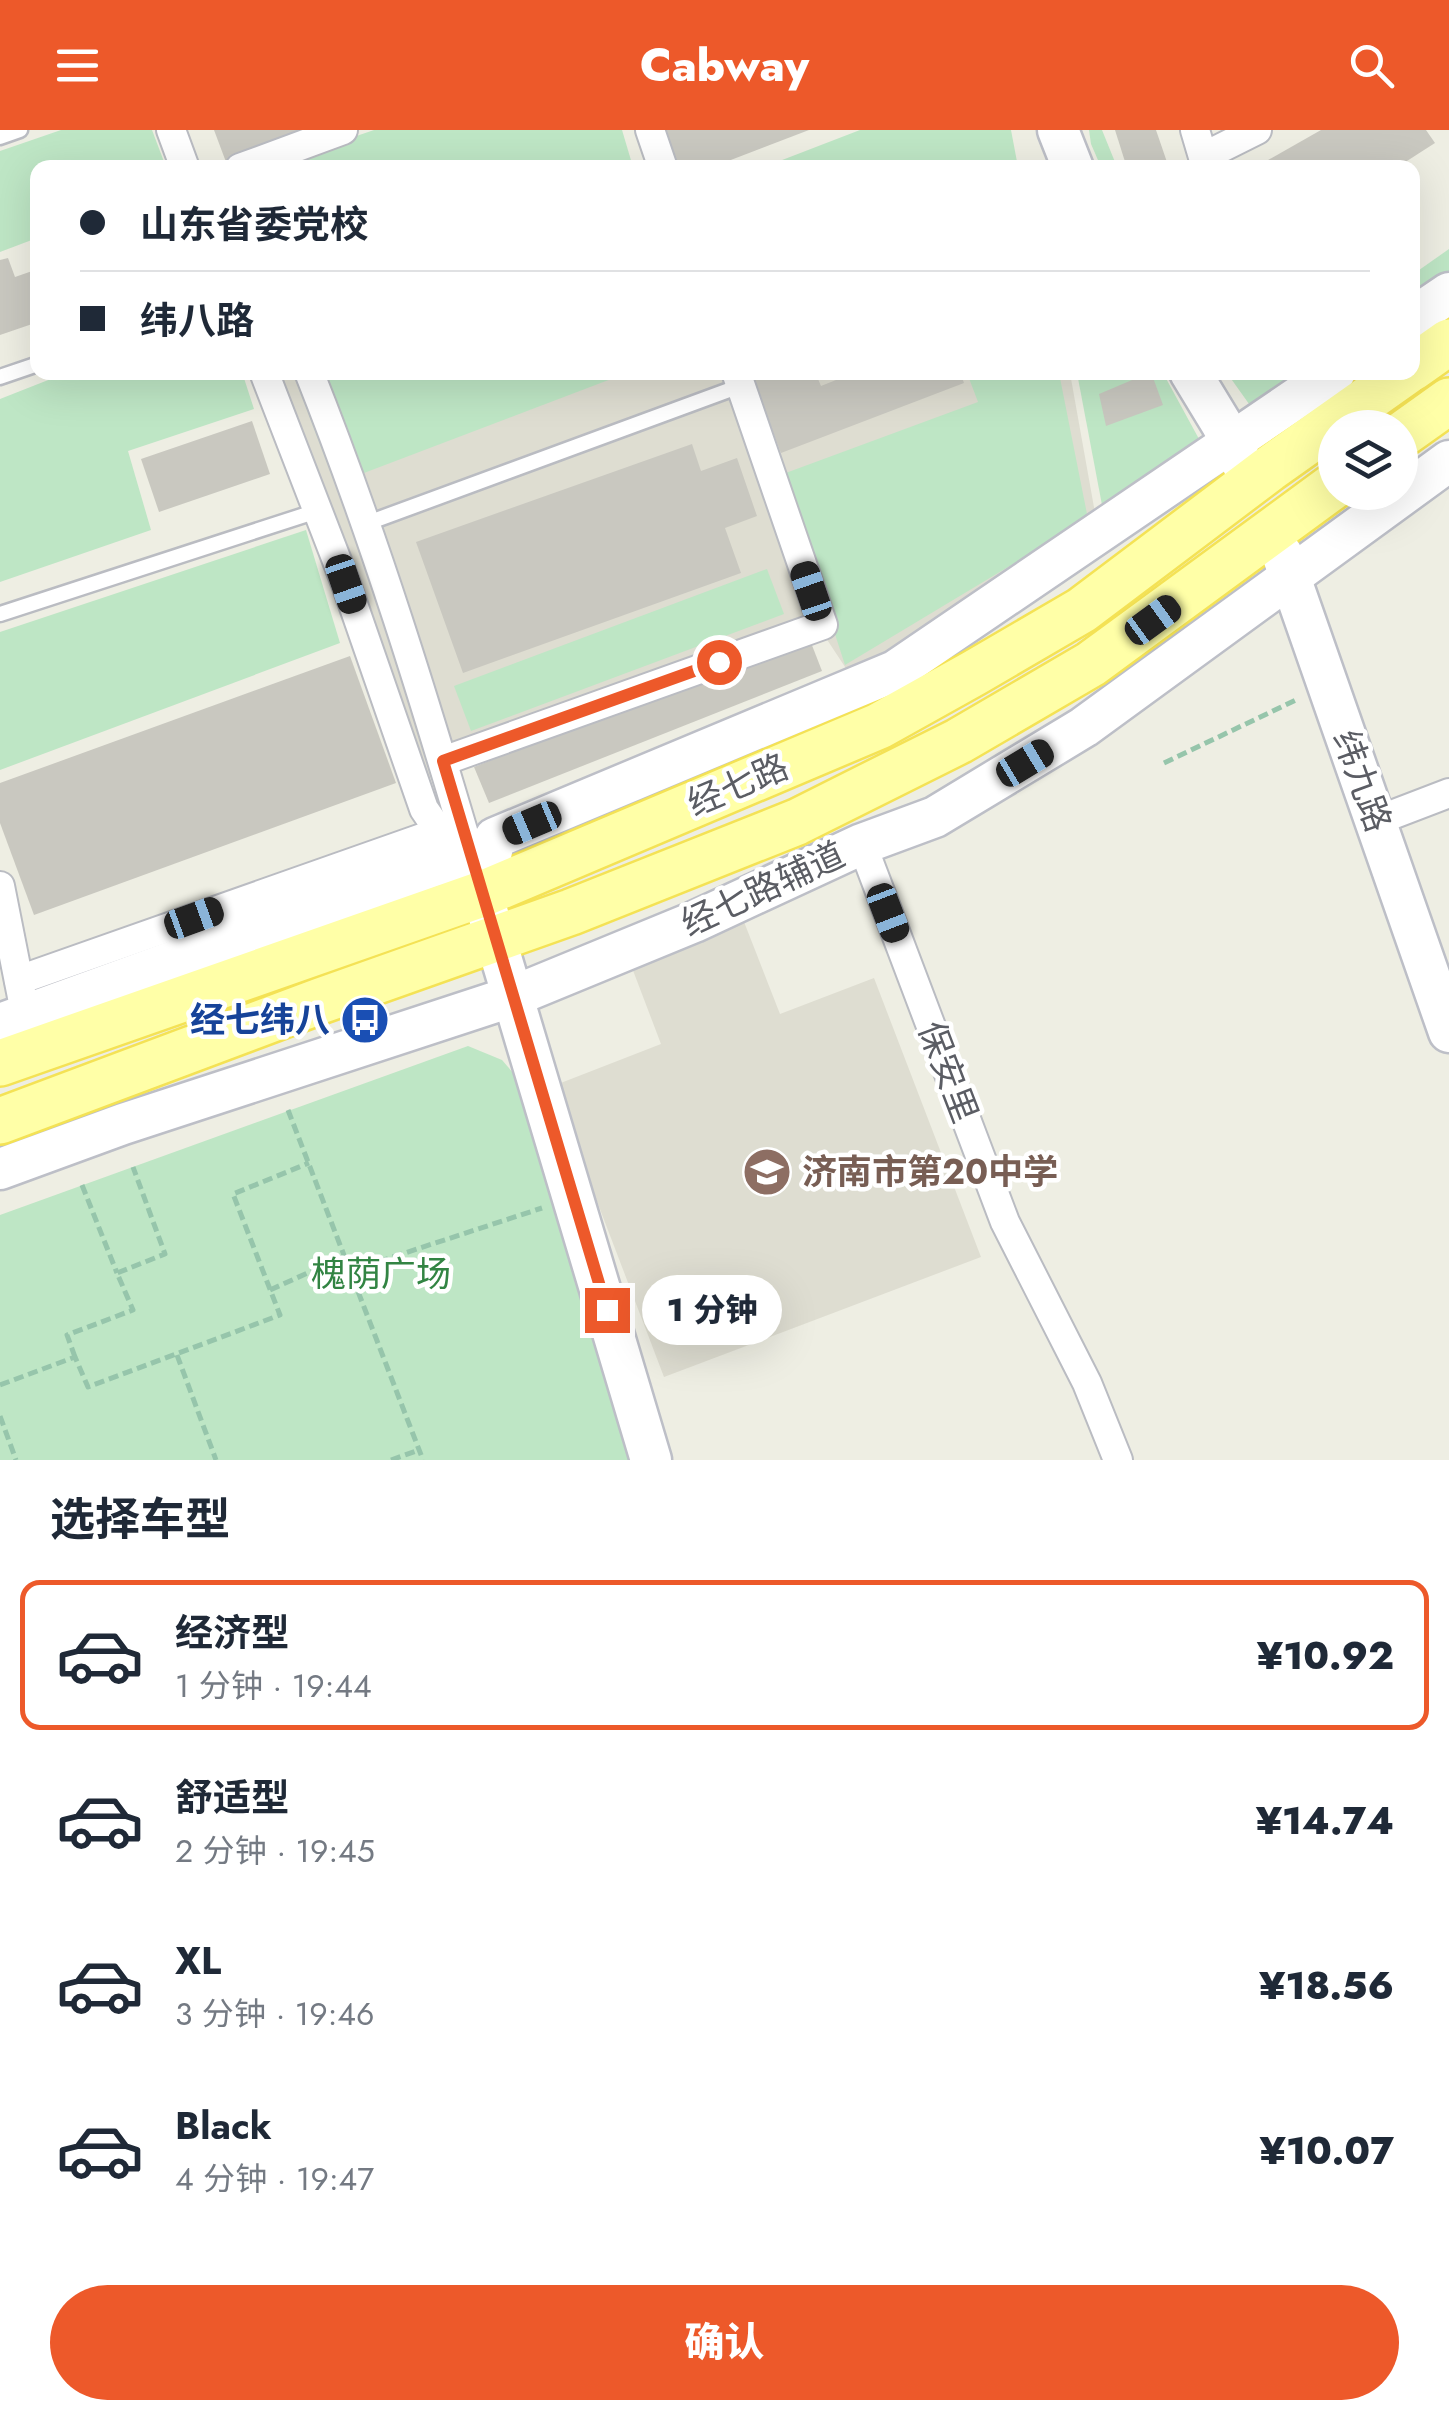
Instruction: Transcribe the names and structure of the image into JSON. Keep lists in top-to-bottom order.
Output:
{
  "streets": {
    "main road": ["经七路"],
    "street": ["纬九路", "经七路辅道", "保安里"]
  },
  "crossings": [
    ["纬九路", "经七路"],
    ["纬九路", "经七路辅道"],
    ["经七路辅道", "保安里"]
  ],
  "parks": ["槐荫广场"],
  "places": {
    "bus stop": ["经七纬八"],
    "school or university": ["济南市第20中学"]
  },
  "page": {
    "header": "Cabway",
    "banner": ["山东省委党校", "纬八路"],
    "bubble": "1 分钟",
    "heading": "选择车型",
    "list": [
      {
        "name": "经济型",
        "note": "1 分钟 · 19:44",
        "value": "¥10.92"
      },
      {
        "name": "舒适型",
        "note": "2 分钟 · 19:45",
        "value": "¥14.74"
      },
      {
        "name": "XL",
        "note": "3 分钟 · 19:46",
        "value": "¥18.56"
      },
      {
        "name": "Black",
        "note": "4 分钟 · 19:47",
        "value": "¥10.07"
      }
    ],
    "buttons": "确认"
  }
}
